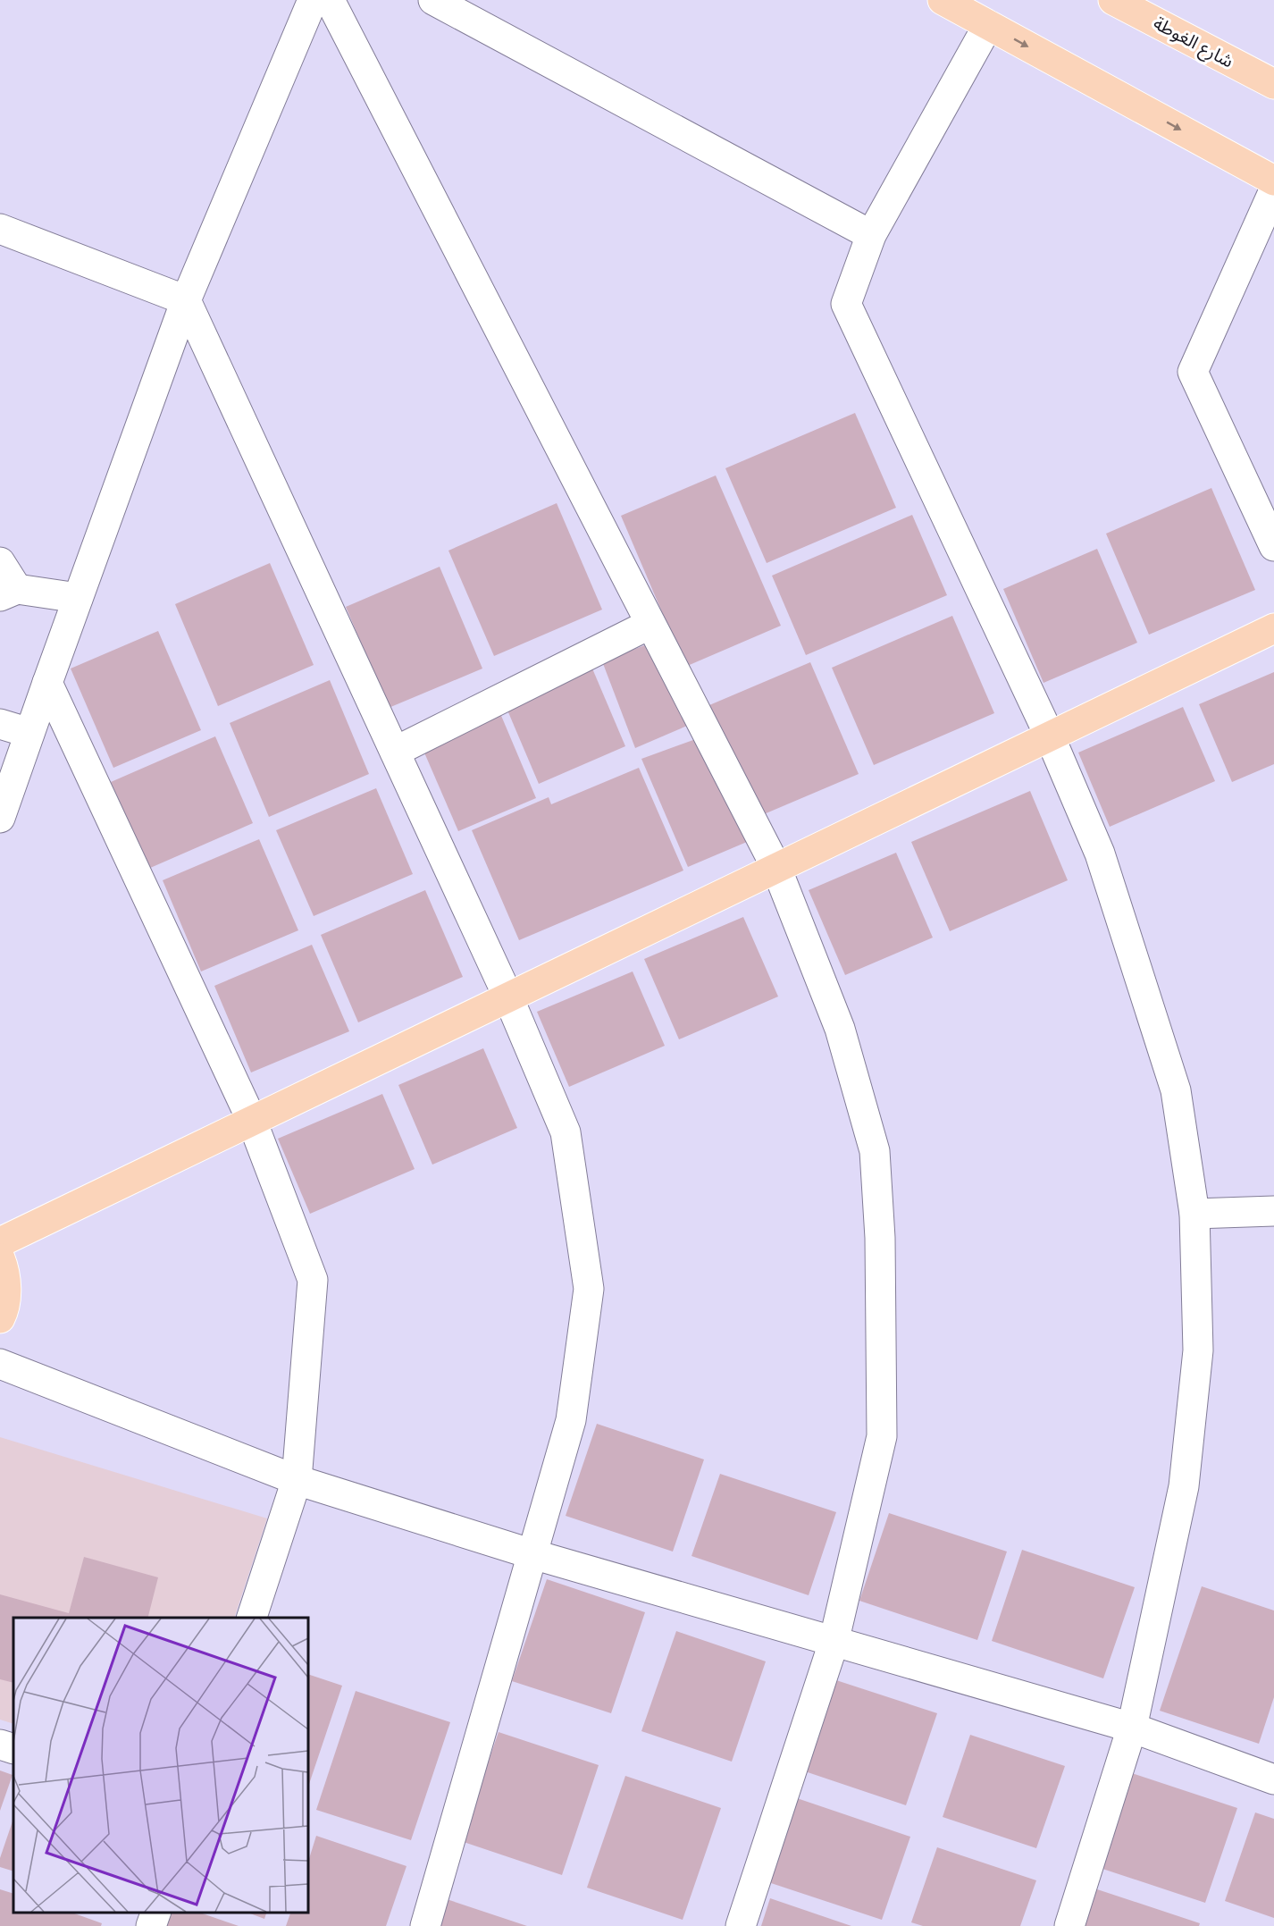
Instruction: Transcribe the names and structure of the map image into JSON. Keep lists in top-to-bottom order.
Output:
{
  "streets": {
    "main road": ["شارع الغوطة"]
  }
}
